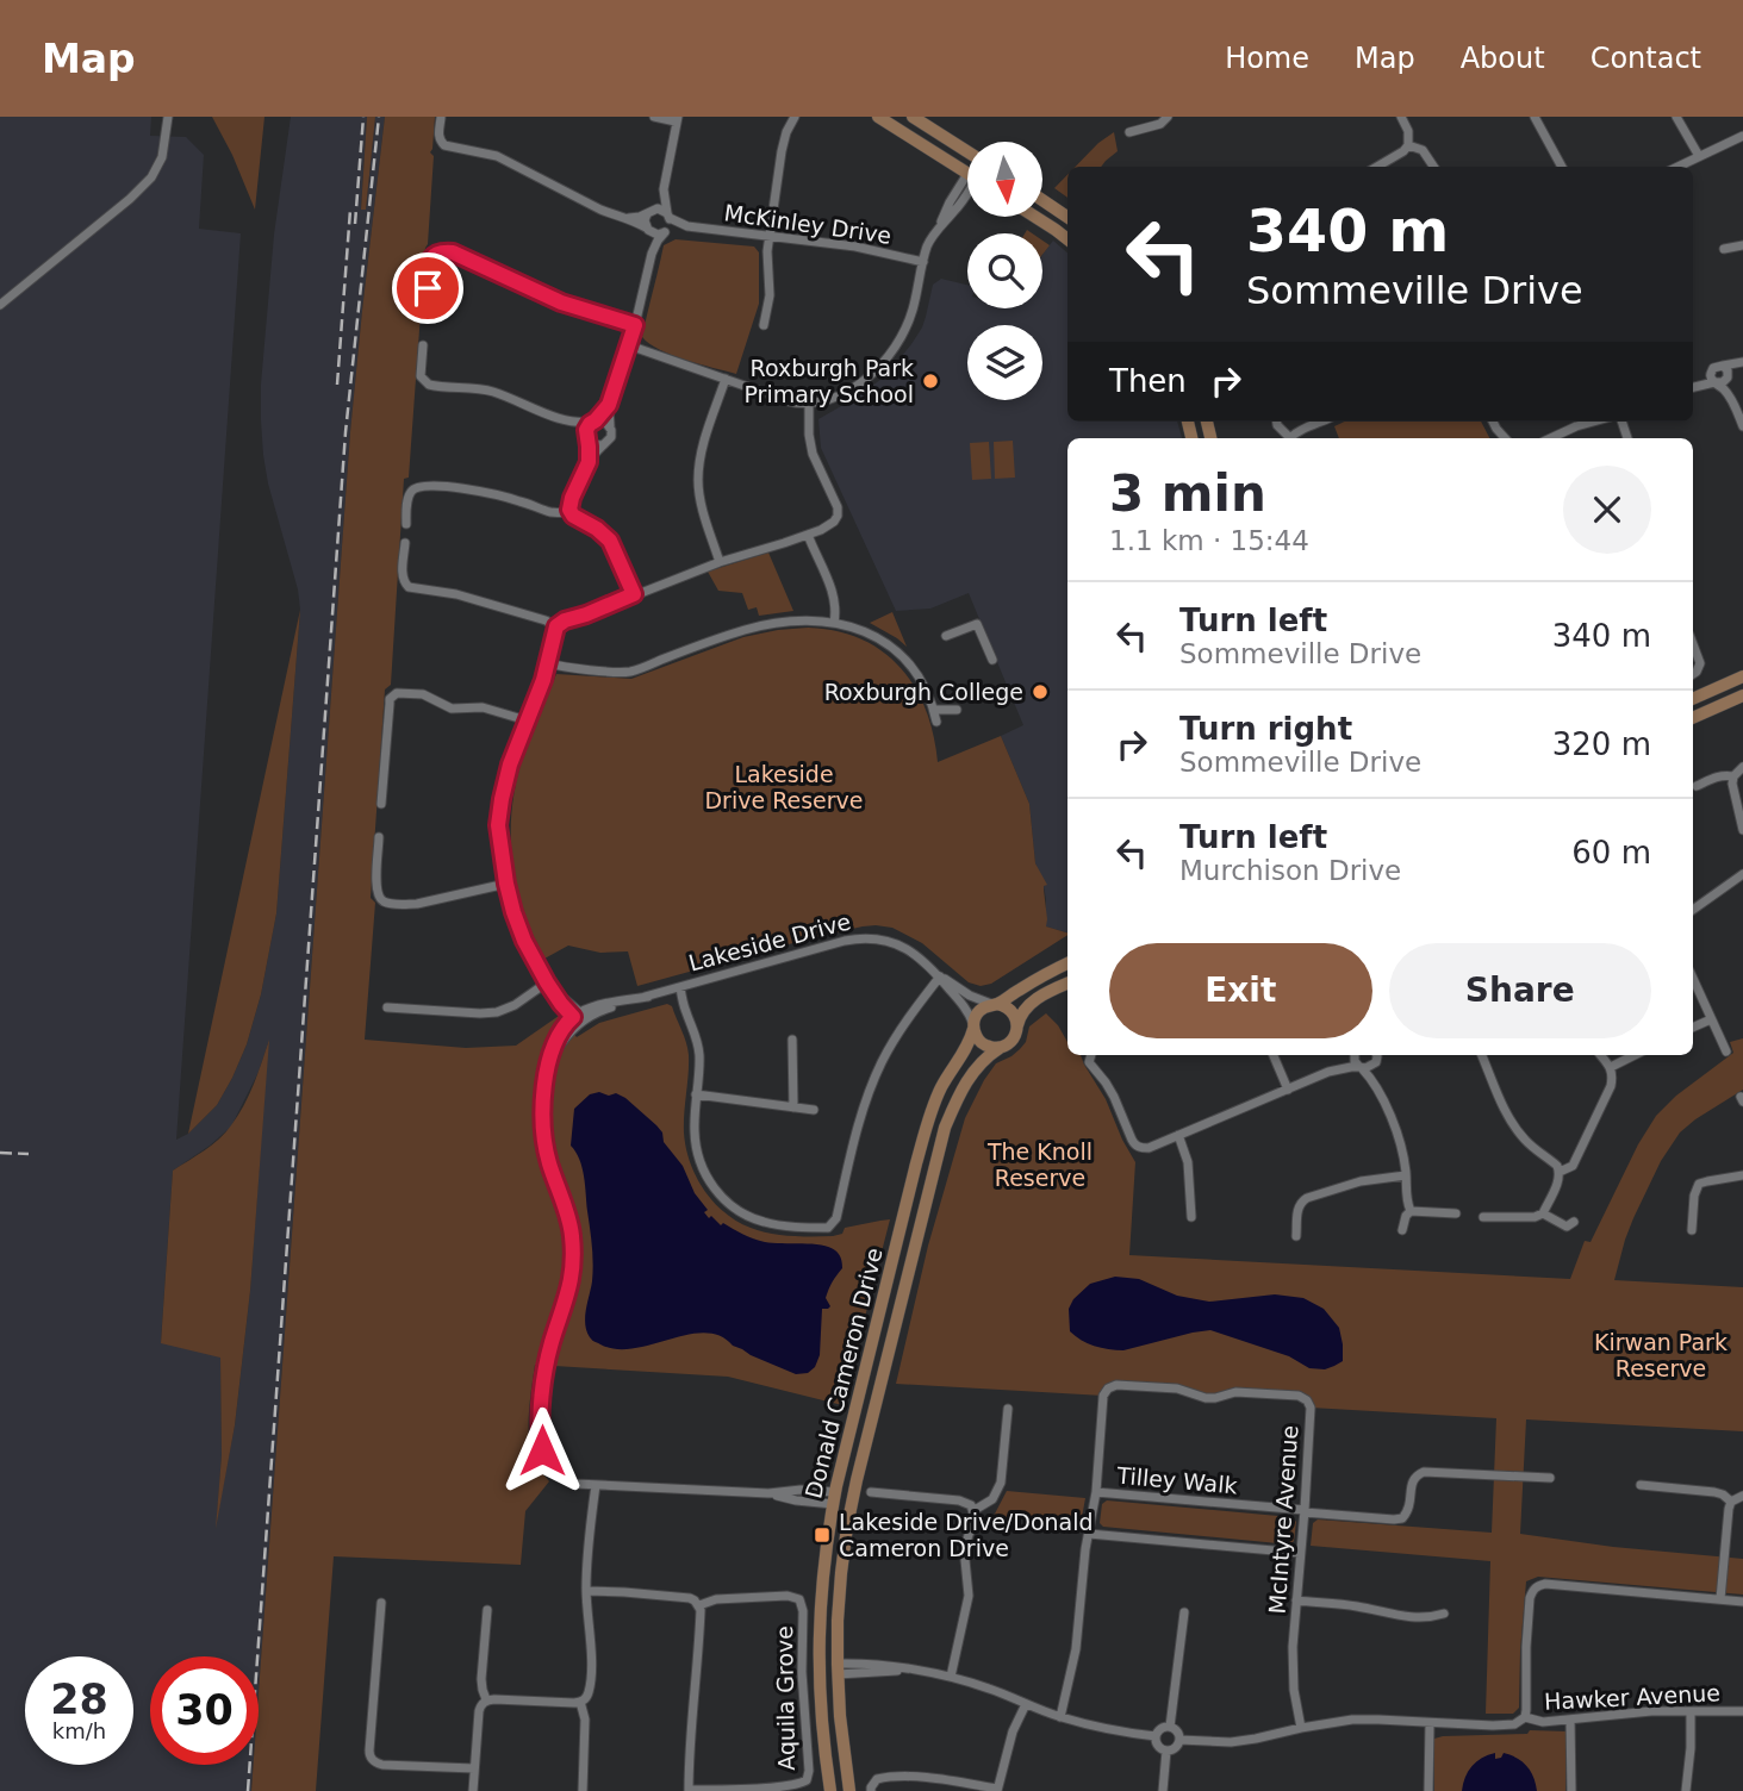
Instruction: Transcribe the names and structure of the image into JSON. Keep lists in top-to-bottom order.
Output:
{
  "streets": {
    "street": [
      "McKinley Drive",
      "Lakeside Drive",
      "Donald Cameron Drive",
      "Tilley Walk",
      "McIntyre Avenue",
      "Hawker Avenue",
      "Aquila Grove"
    ]
  },
  "crossings": [
    ["Lakeside Drive", "Donald Cameron Drive"],
    ["Tilley Walk", "McIntyre Avenue"],
    ["McIntyre Avenue", "Hawker Avenue"]
  ],
  "parks": ["Lakeside Drive Reserve", "The Knoll Reserve", "Kirwan Park Reserve"],
  "places": {
    "other": ["Roxburgh Park Primary School", "Roxburgh College"],
    "transit": ["Lakeside Drive/Donald Cameron Drive"]
  },
  "north": "bottom",
  "page": {
    "header": "Map",
    "nav": [
      "Home",
      "Map",
      "About",
      "Contact"
    ],
    "turn": ["340 m", "Sommeville Drive"],
    "then": "Then",
    "heading": ["3 min", "1.1 km · 15:44"],
    "list": [
      {
        "name": "Turn left",
        "note": "Sommeville Drive",
        "value": "340 m"
      },
      {
        "name": "Turn right",
        "note": "Sommeville Drive",
        "value": "320 m"
      },
      {
        "name": "Turn left",
        "note": "Murchison Drive",
        "value": "60 m"
      }
    ],
    "buttons": ["Exit", "Share"],
    "speed": "28 km/h",
    "limit": "30"
  }
}
